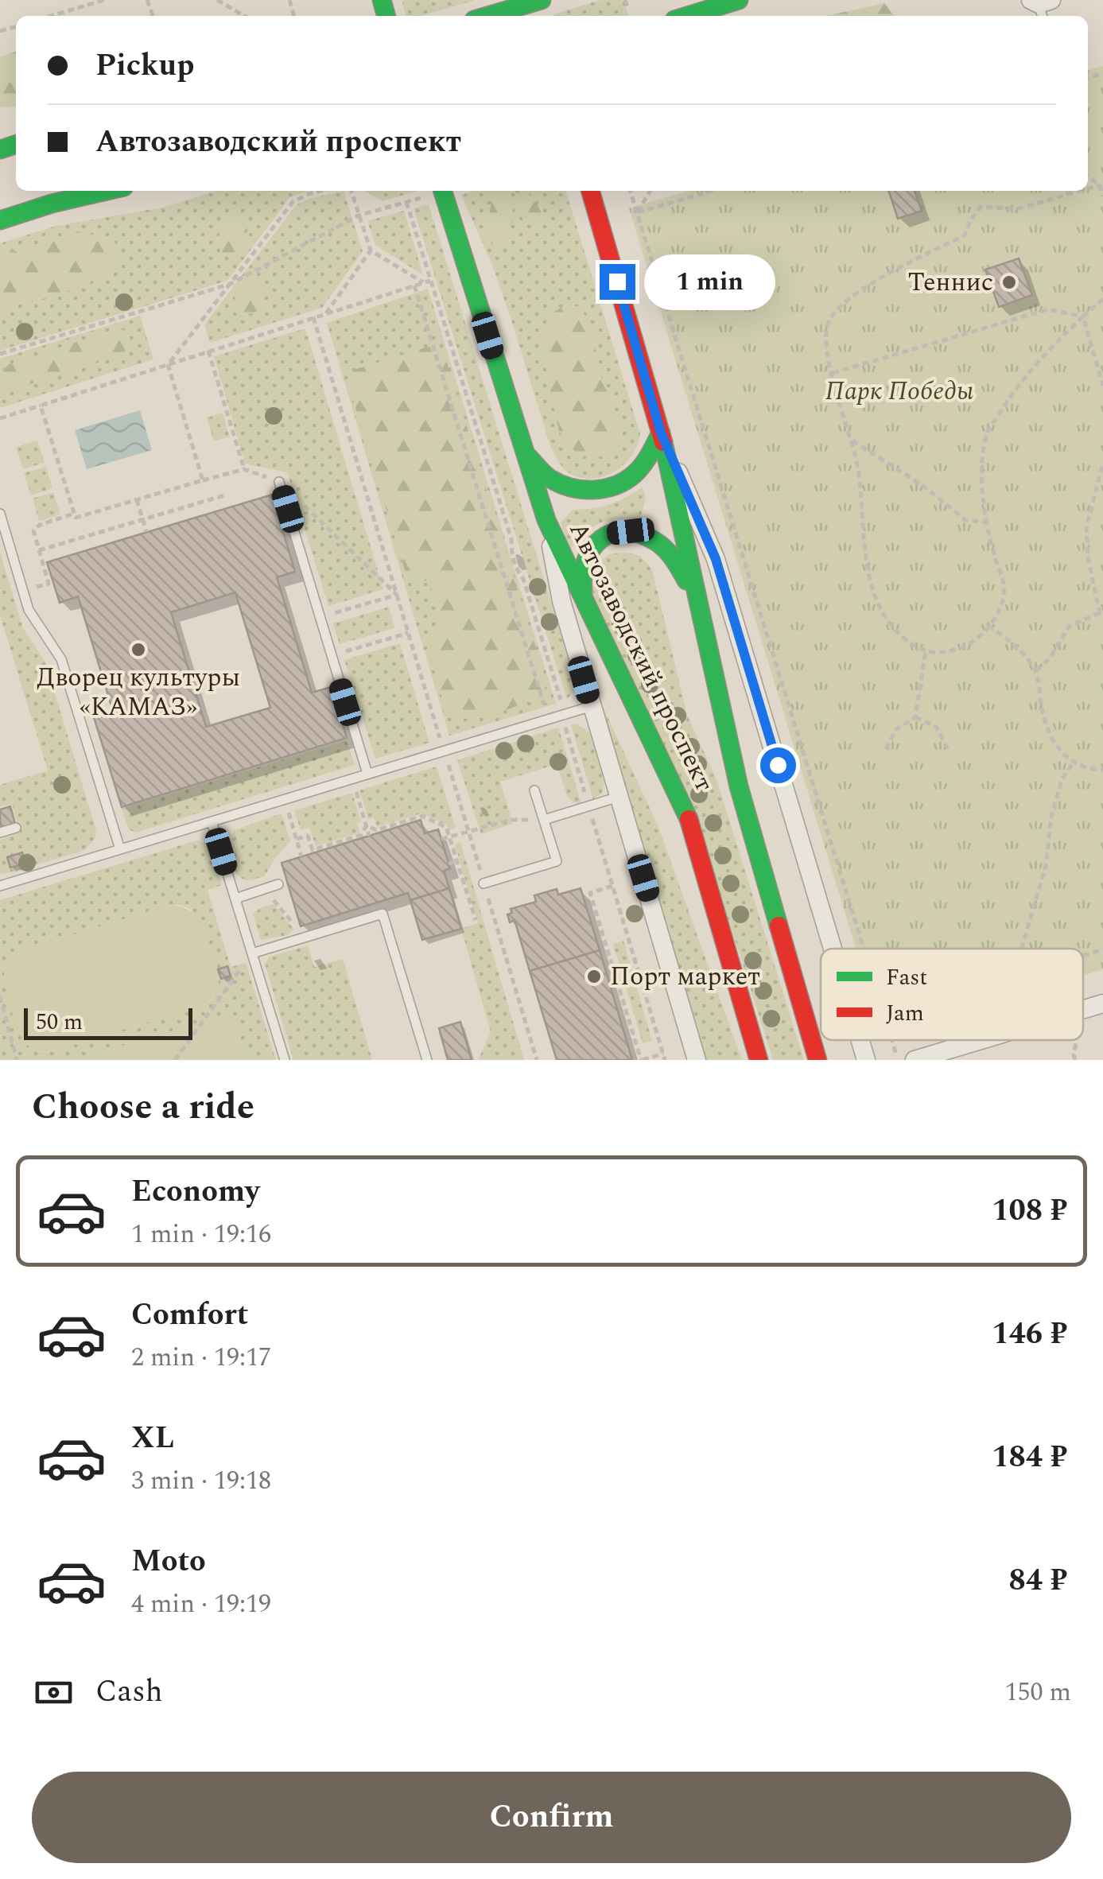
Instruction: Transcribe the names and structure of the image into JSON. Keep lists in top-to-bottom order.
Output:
{
  "streets": {
    "street": ["Автозаводский проспект"]
  },
  "parks": ["Парк Победы"],
  "places": ["Теннис", "Дворец культуры «КАМАЗ»", "Порт маркет"],
  "legend": ["Fast", "Jam"],
  "scale_bar": "50 m",
  "page": {
    "banner": ["Pickup", "Автозаводский проспект"],
    "bubble": "1 min",
    "scale": "50 m",
    "heading": "Choose a ride",
    "list": [
      {
        "name": "Economy",
        "note": "1 min · 19:16",
        "value": "108 ₽"
      },
      {
        "name": "Comfort",
        "note": "2 min · 19:17",
        "value": "146 ₽"
      },
      {
        "name": "XL",
        "note": "3 min · 19:18",
        "value": "184 ₽"
      },
      {
        "name": "Moto",
        "note": "4 min · 19:19",
        "value": "84 ₽"
      }
    ],
    "pay": ["Cash", "150 m"],
    "buttons": "Confirm"
  }
}
